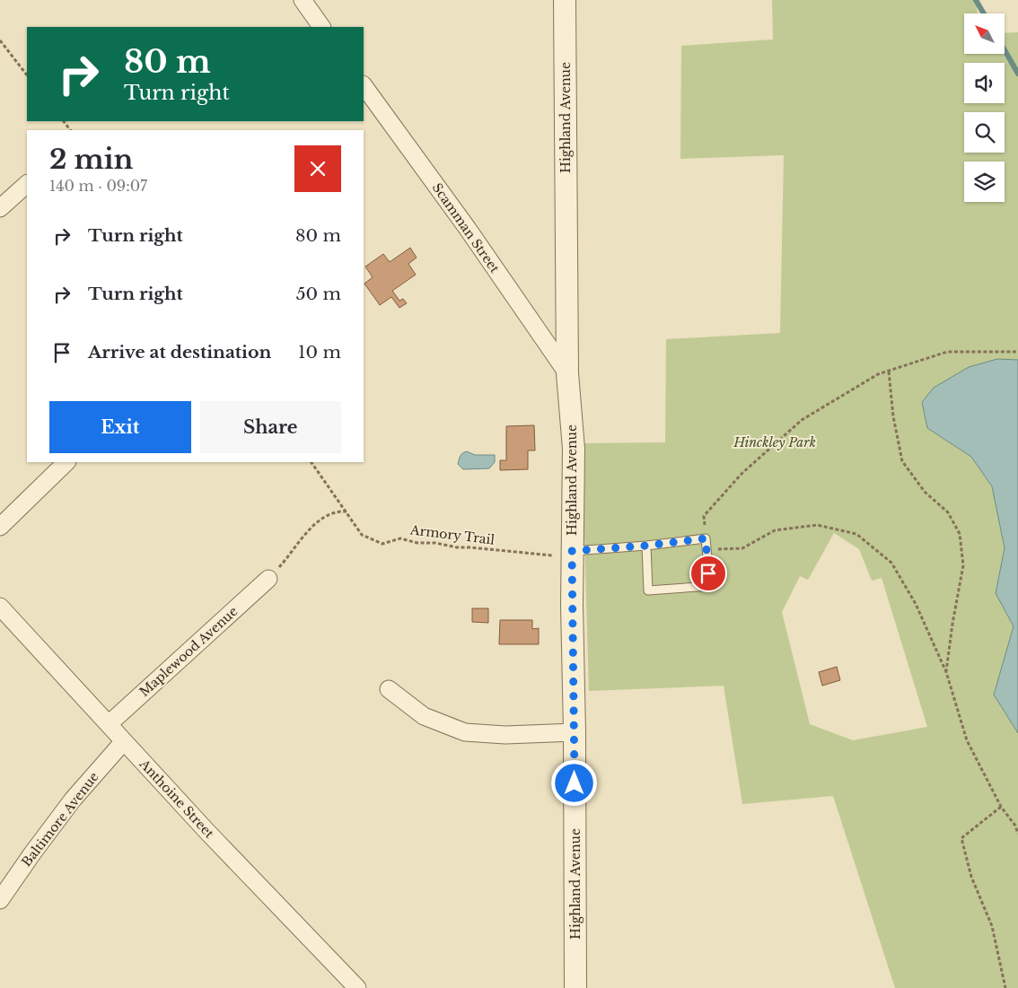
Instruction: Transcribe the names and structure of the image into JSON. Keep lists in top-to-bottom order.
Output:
{
  "streets": {
    "street": [
      "Highland Avenue",
      "Scamman Street",
      "Maplewood Avenue",
      "Anthoine Street",
      "Baltimore Avenue"
    ],
    "path": ["Armory Trail"]
  },
  "crossings": [
    ["Highland Avenue", "Scamman Street"],
    ["Highland Avenue", "Armory Trail"],
    ["Maplewood Avenue", "Anthoine Street"],
    ["Anthoine Street", "Baltimore Avenue"]
  ],
  "parks": ["Hinckley Park"],
  "north": "top left",
  "page": {
    "turn": ["80 m", "Turn right"],
    "heading": ["2 min", "140 m · 09:07"],
    "list": [
      {
        "name": "Turn right",
        "value": "80 m"
      },
      {
        "name": "Turn right",
        "value": "50 m"
      },
      {
        "name": "Arrive at destination",
        "value": "10 m"
      }
    ],
    "buttons": ["Exit", "Share"]
  }
}
